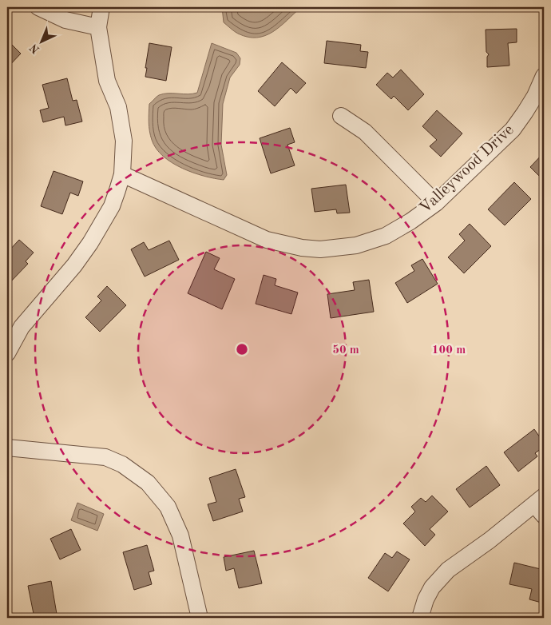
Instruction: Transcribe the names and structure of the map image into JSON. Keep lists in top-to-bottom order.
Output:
{
  "streets": {
    "street": ["Valleywood Drive"]
  },
  "north": "bottom left",
  "rings": ["50 m", "100 m"]
}
